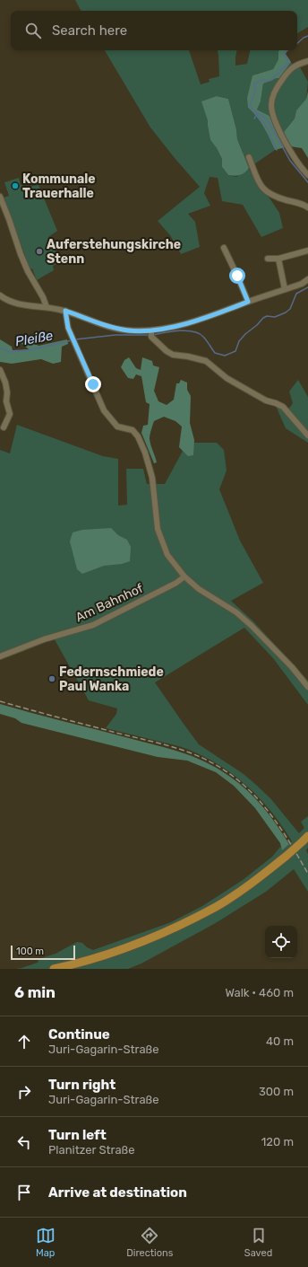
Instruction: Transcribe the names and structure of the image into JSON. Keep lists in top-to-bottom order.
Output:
{
  "streets": {
    "street": ["Am Bahnhof"]
  },
  "water": ["Pleiße"],
  "places": ["Kommunale Trauerhalle", "Auferstehungskirche Stenn", "Federnschmiede Paul Wanka"],
  "scale_bar": "100 m",
  "page": {
    "search": "Search here",
    "scale": "100 m",
    "heading": ["6 min", "Walk · 460 m"],
    "list": [
      ["Continue", "Juri-Gagarin-Straße", "40 m"],
      ["Turn right", "Juri-Gagarin-Straße", "300 m"],
      ["Turn left", "Planitzer Straße", "120 m"],
      "Arrive at destination"
    ],
    "nav": ["Map", "Directions", "Saved"]
  }
}
